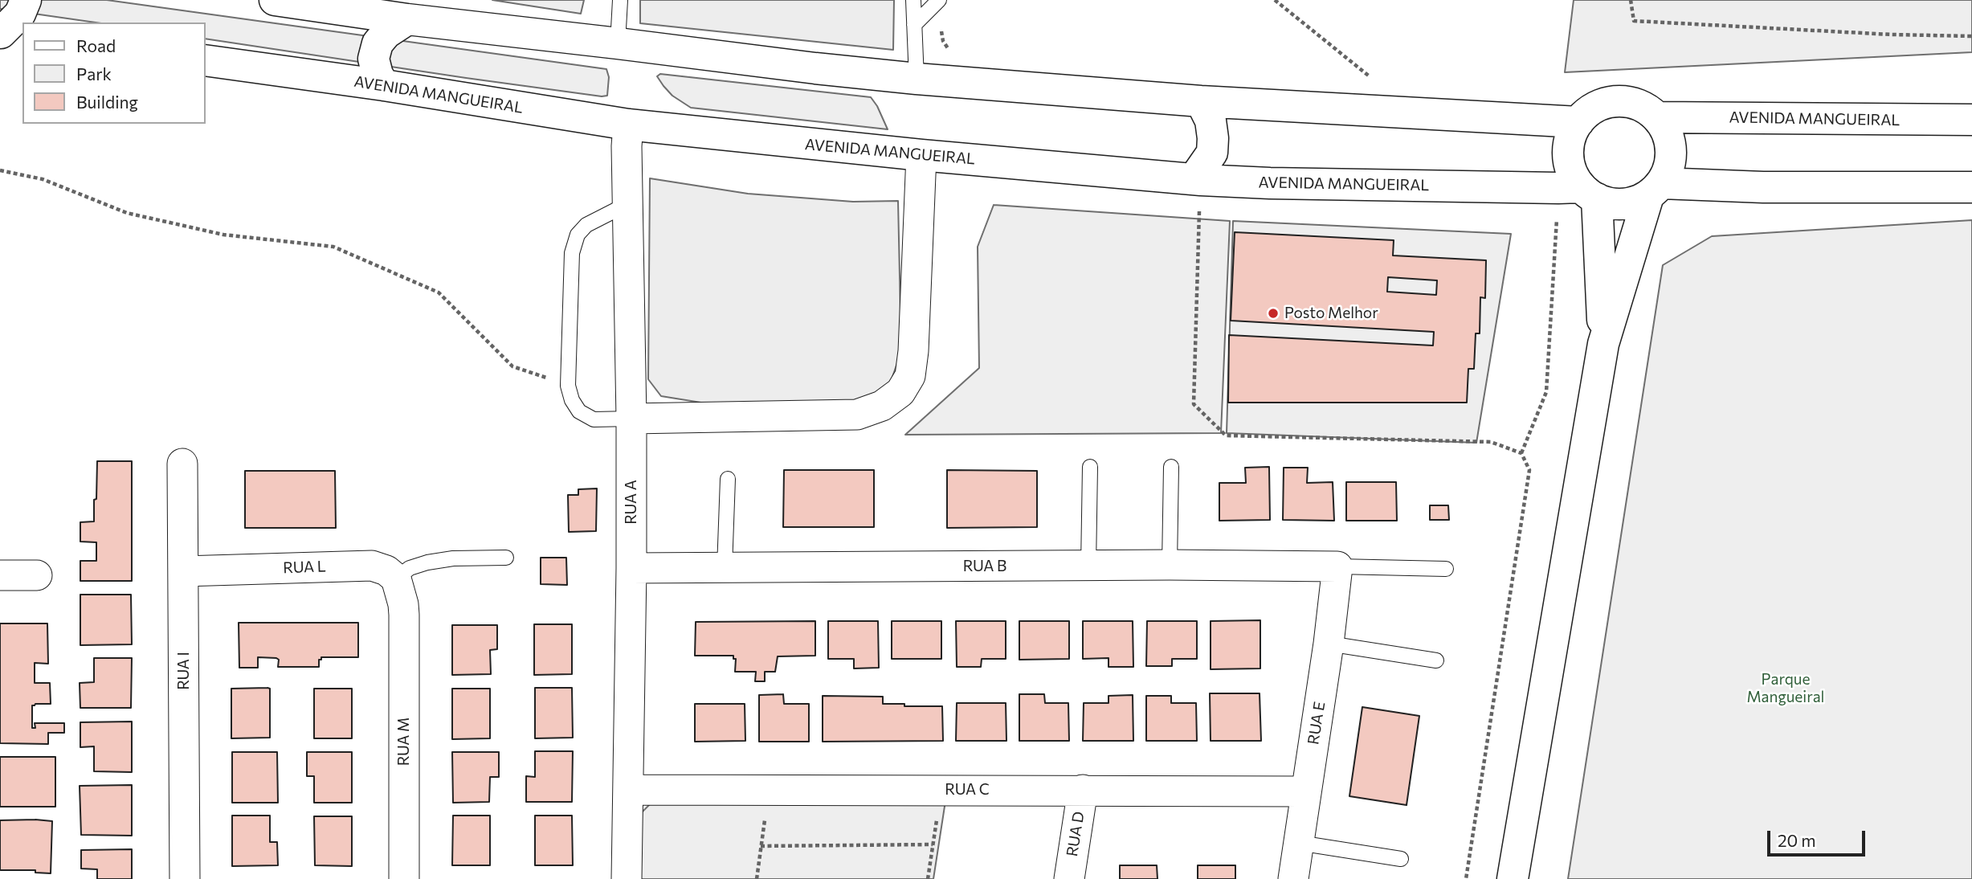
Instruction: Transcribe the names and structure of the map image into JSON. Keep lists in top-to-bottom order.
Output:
{
  "streets": {
    "street": [
      "AVENIDA MANGUEIRAL",
      "RUA A",
      "RUA B",
      "RUA L",
      "RUA I",
      "RUA E",
      "RUA M",
      "RUA C",
      "RUA D"
    ]
  },
  "crossings": [
    ["AVENIDA MANGUEIRAL", "RUA A"],
    ["RUA A", "RUA B"],
    ["RUA A", "RUA C"],
    ["RUA B", "RUA E"],
    ["RUA L", "RUA I"],
    ["RUA L", "RUA M"],
    ["RUA E", "RUA C"],
    ["RUA C", "RUA D"]
  ],
  "parks": ["Parque Mangueiral"],
  "places": ["Posto Melhor"],
  "legend": ["Road", "Park", "Building"],
  "scale_bar": "20 m"
}
